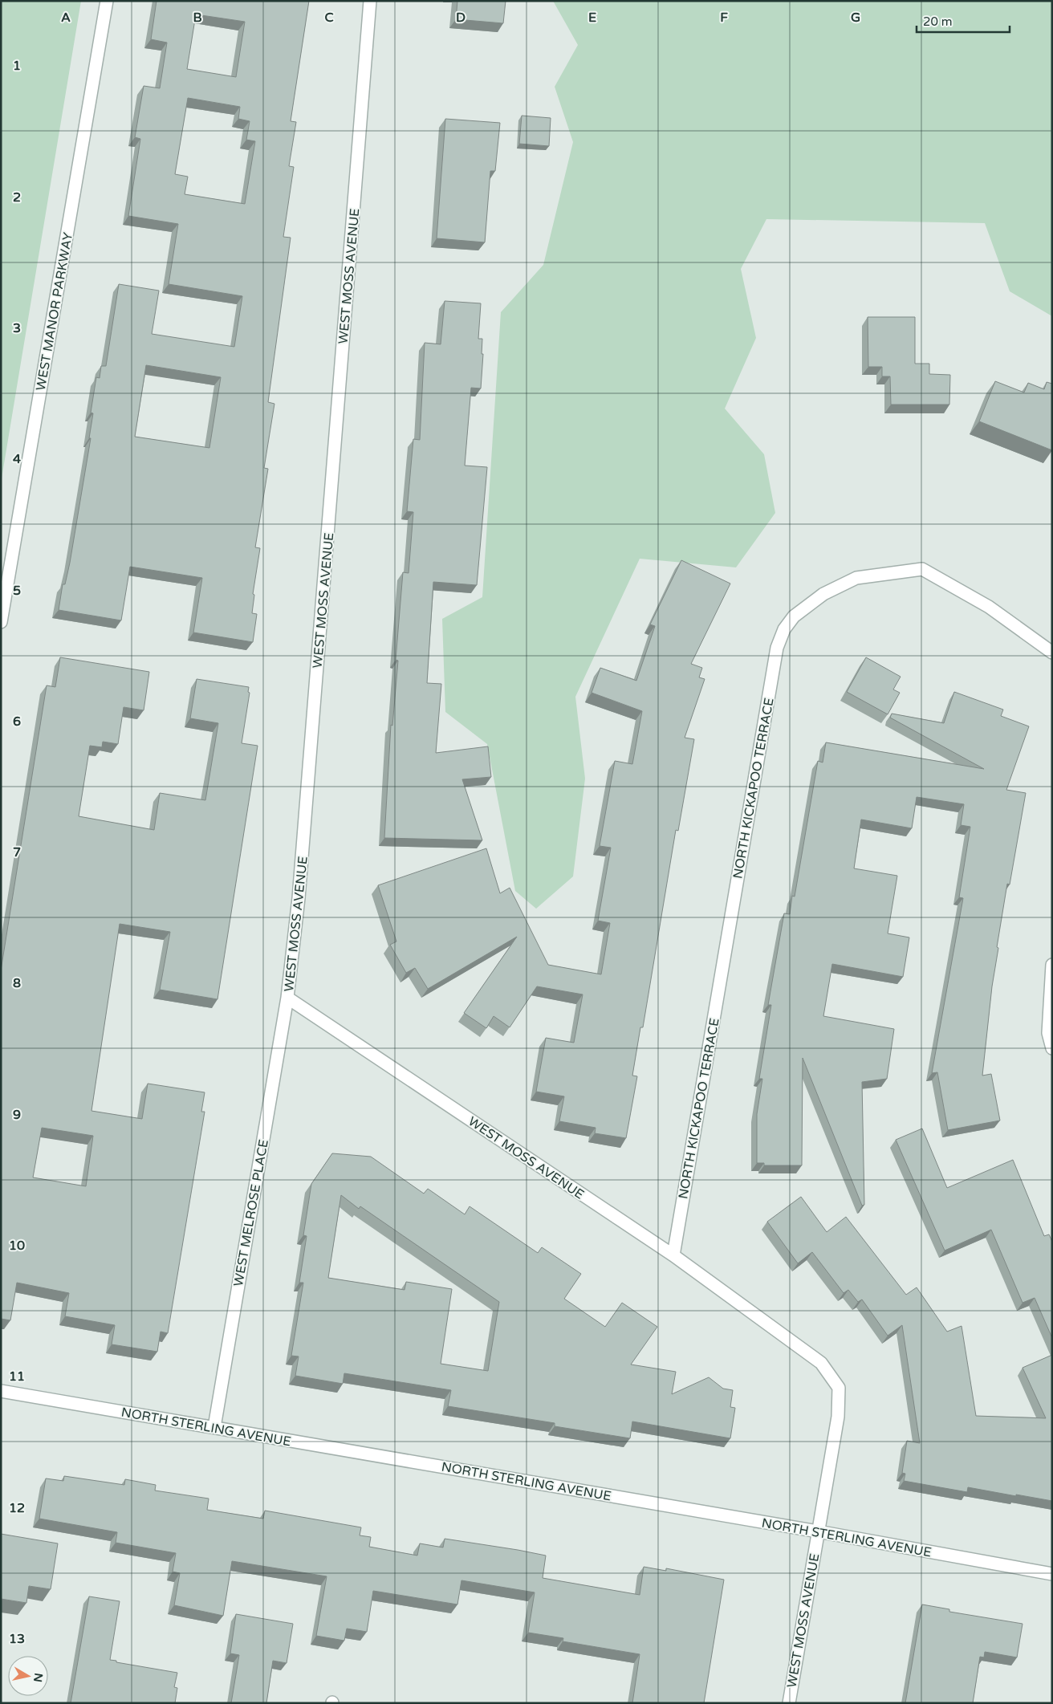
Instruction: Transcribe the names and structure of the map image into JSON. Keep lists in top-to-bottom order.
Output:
{
  "streets": {
    "street": [
      "WEST MOSS AVENUE",
      "WEST MANOR PARKWAY",
      "NORTH KICKAPOO TERRACE",
      "WEST MELROSE PLACE",
      "NORTH STERLING AVENUE"
    ]
  },
  "crossings": [
    ["WEST MOSS AVENUE", "NORTH KICKAPOO TERRACE"],
    ["WEST MOSS AVENUE", "WEST MELROSE PLACE"],
    ["WEST MOSS AVENUE", "NORTH STERLING AVENUE"],
    ["WEST MELROSE PLACE", "NORTH STERLING AVENUE"]
  ],
  "scale_bar": "20 m",
  "north": "right",
  "grid": {
    "columns": [
      "A",
      "B",
      "C",
      "D",
      "E",
      "F",
      "G"
    ],
    "rows": [
      "1",
      "2",
      "3",
      "4",
      "5",
      "6",
      "7",
      "8",
      "9",
      "10",
      "11",
      "12",
      "13"
    ]
  }
}
